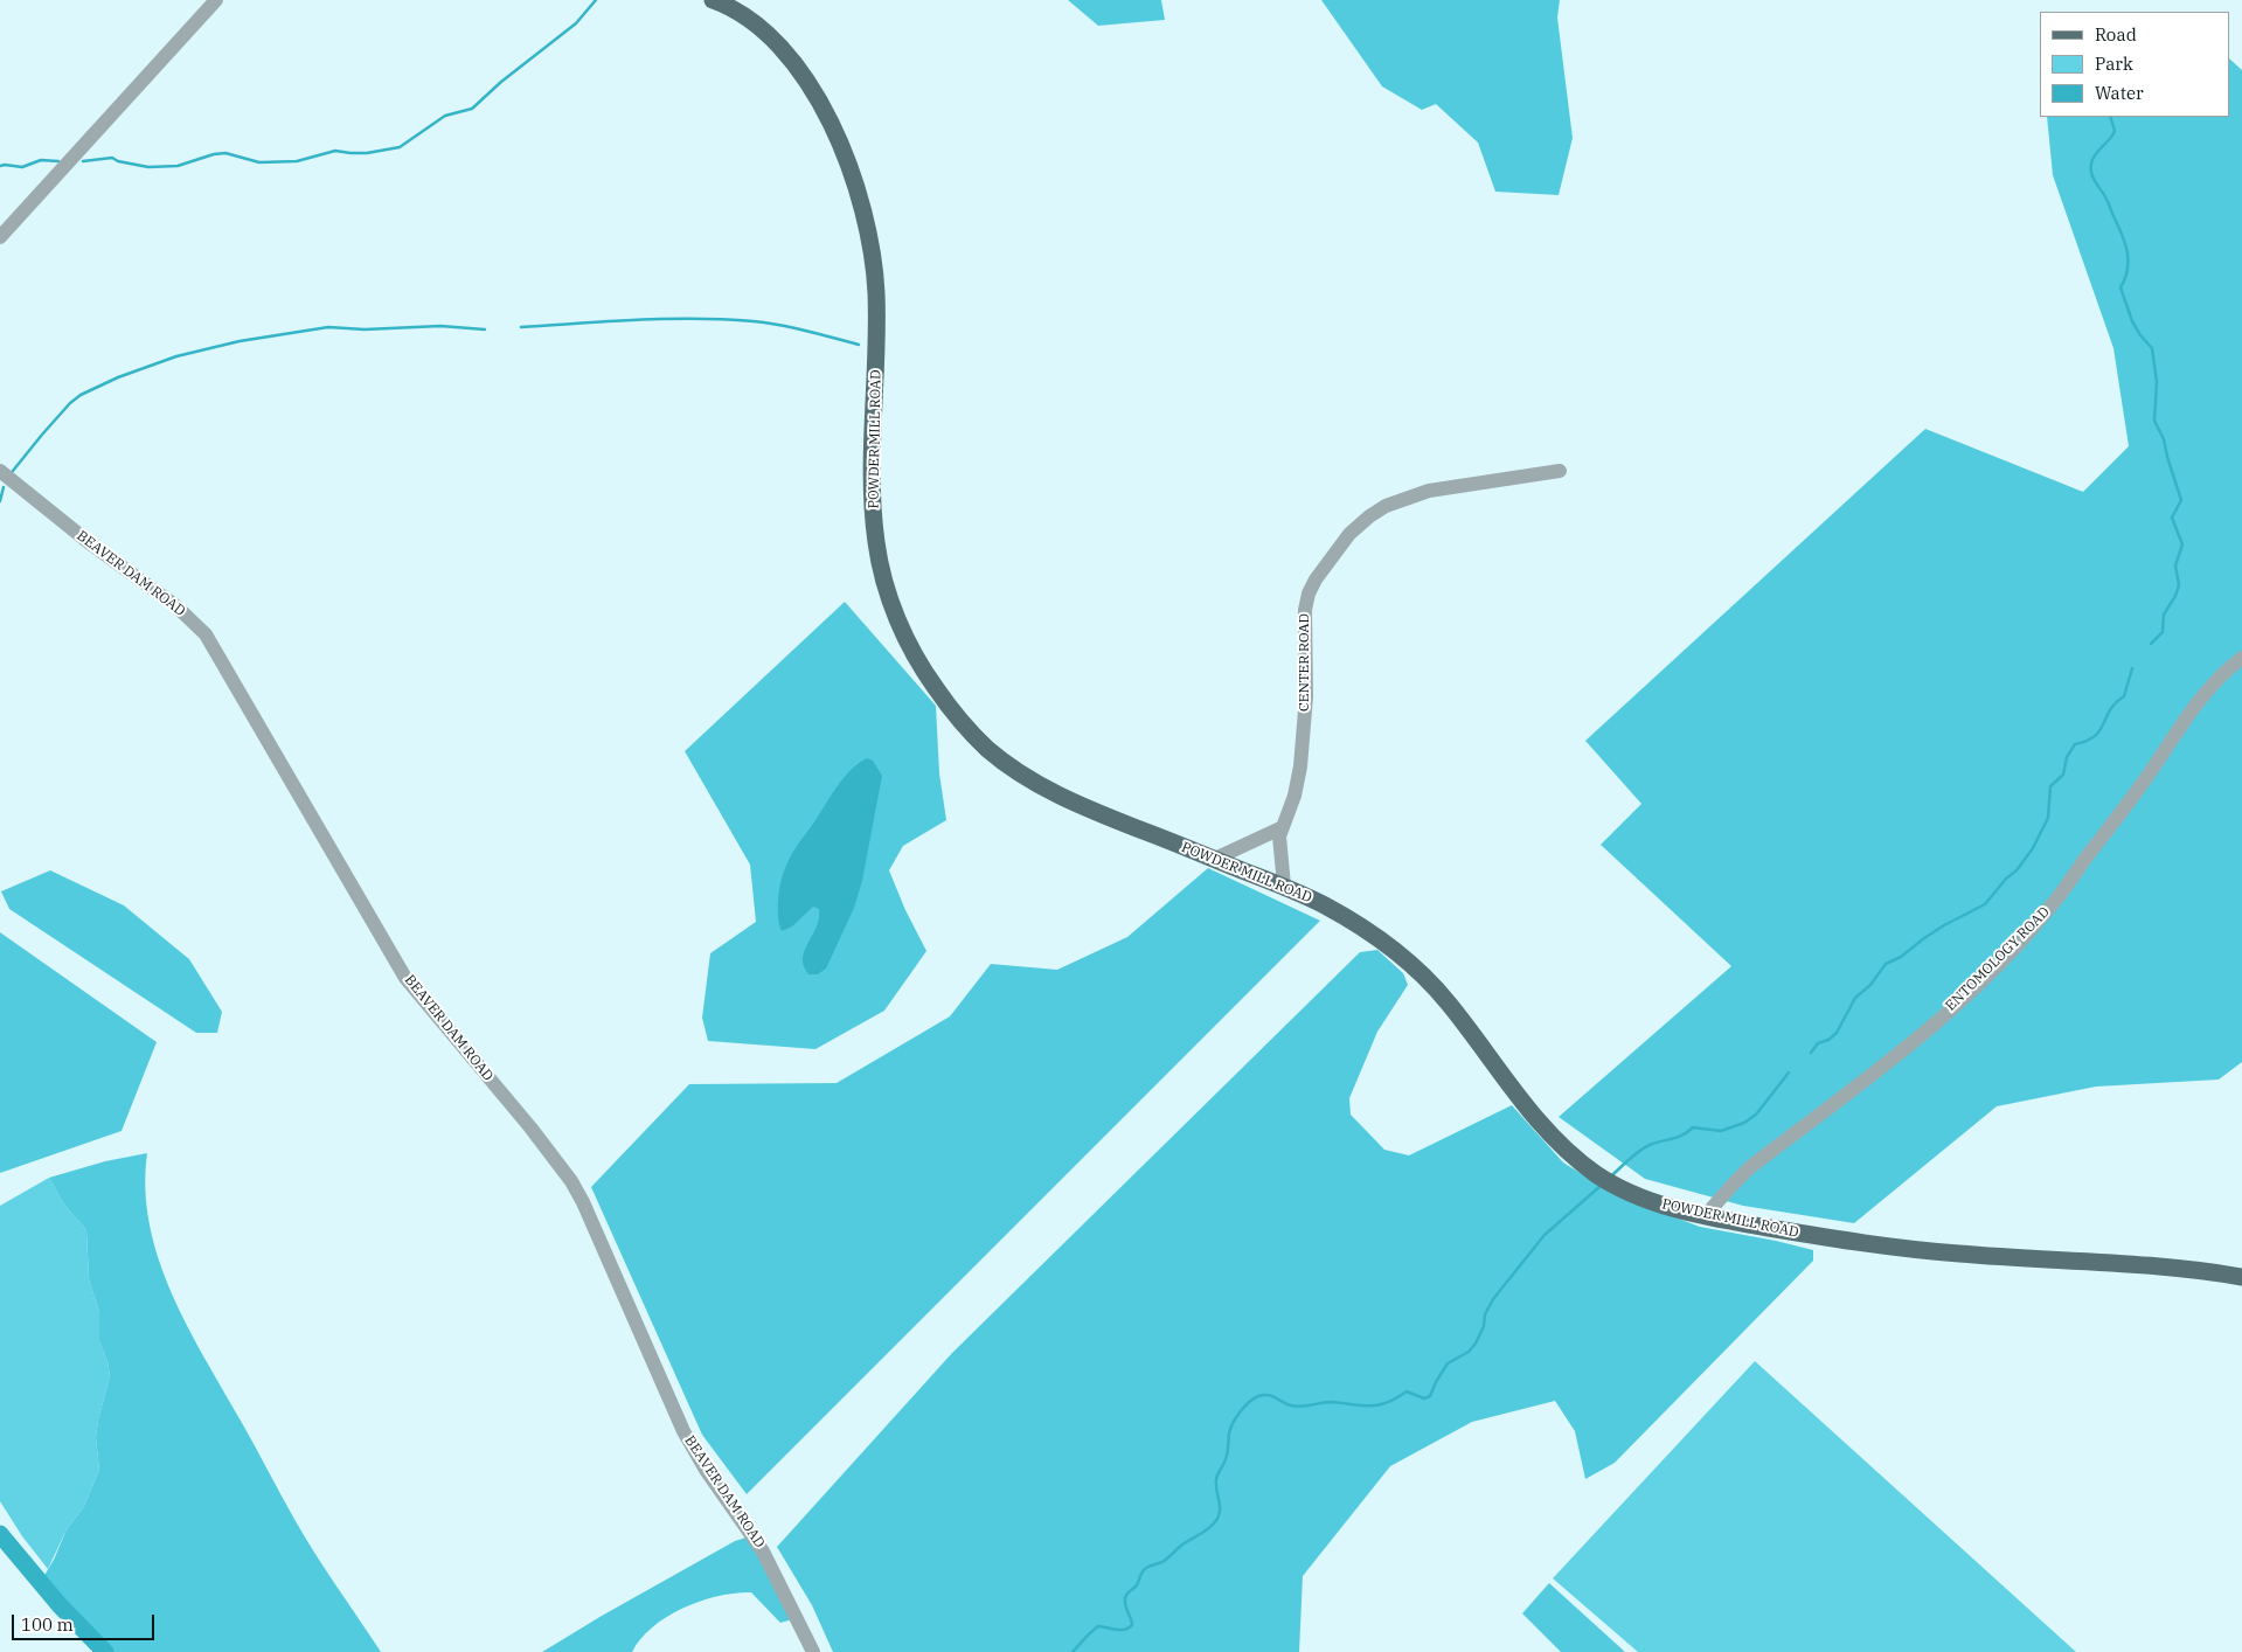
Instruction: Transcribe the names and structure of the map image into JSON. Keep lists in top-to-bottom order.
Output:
{
  "streets": {
    "main road": ["POWDER MILL ROAD"],
    "street": ["BEAVER DAM ROAD", "CENTER ROAD", "ENTOMOLOGY ROAD"]
  },
  "crossings": [
    ["POWDER MILL ROAD", "CENTER ROAD"],
    ["POWDER MILL ROAD", "ENTOMOLOGY ROAD"]
  ],
  "legend": ["Road", "Park", "Water"],
  "scale_bar": "100 m"
}
